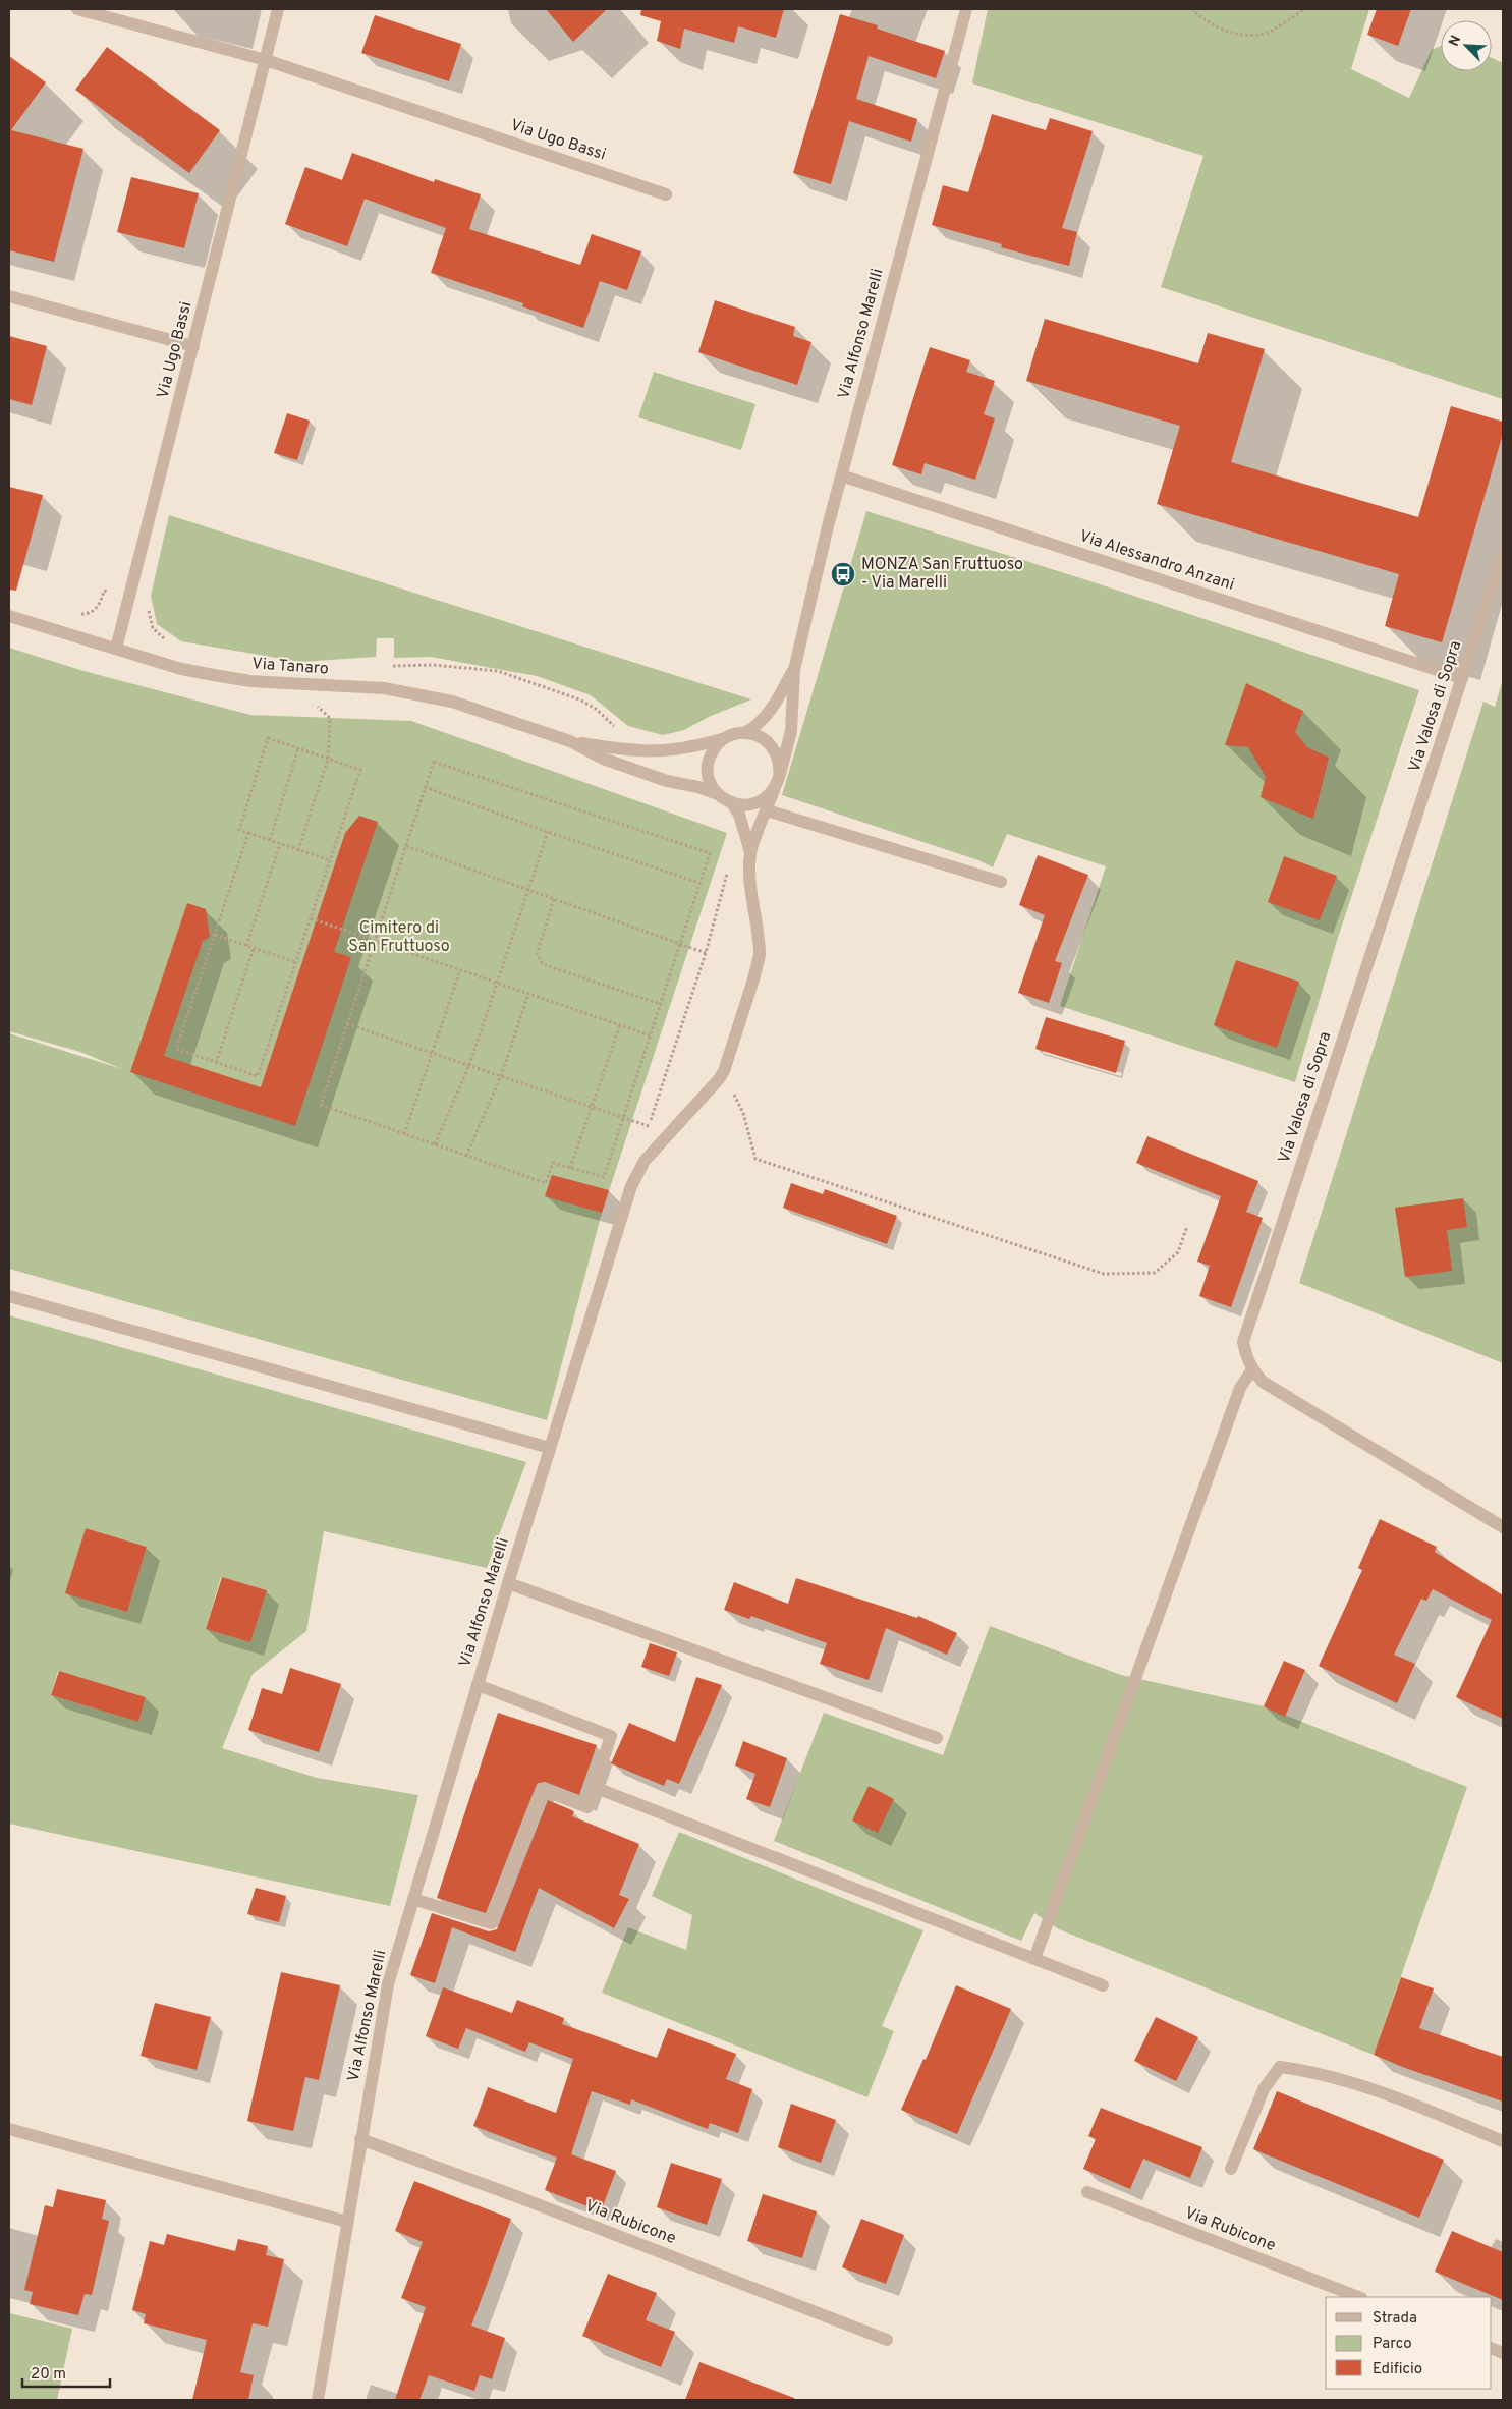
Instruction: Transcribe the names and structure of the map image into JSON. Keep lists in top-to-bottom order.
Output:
{
  "streets": {
    "street": [
      "Via Ugo Bassi",
      "Via Alfonso Marelli",
      "Via Alessandro Anzani",
      "Via Tanaro",
      "Via Valosa di Sopra",
      "Via Rubicone"
    ]
  },
  "crossings": [
    ["Via Ugo Bassi", "Via Tanaro"],
    ["Via Alfonso Marelli", "Via Alessandro Anzani"],
    ["Via Alfonso Marelli", "Via Tanaro"],
    ["Via Alfonso Marelli", "Via Rubicone"],
    ["Via Alessandro Anzani", "Via Valosa di Sopra"]
  ],
  "parks": ["Cimitero di San Fruttuoso"],
  "places": {
    "bus stop": ["MONZA San Fruttuoso - Via Marelli"]
  },
  "legend": ["Strada", "Parco", "Edificio"],
  "scale_bar": "20 m",
  "north": "top left"
}
